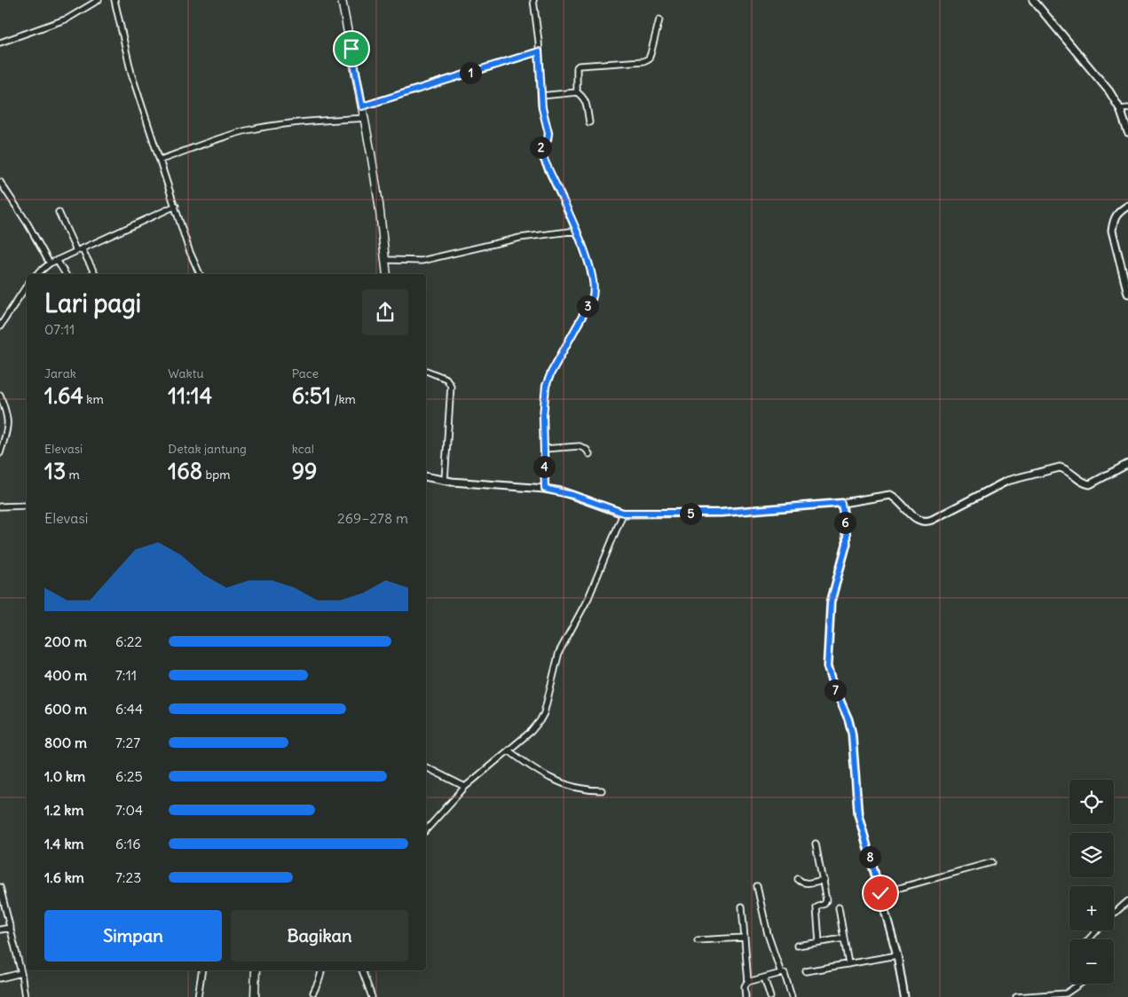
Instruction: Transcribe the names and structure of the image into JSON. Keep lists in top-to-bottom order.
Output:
{
  "page": {
    "pins": [
      "1",
      "2",
      "3",
      "4",
      "5",
      "6",
      "7",
      "8"
    ],
    "heading": ["Lari pagi", "07:11"],
    "stats": [
      ["Jarak", "1.64 km"],
      ["Waktu", "11:14"],
      ["Pace", "6:51 /km"],
      ["Elevasi", "13 m"],
      ["Detak jantung", "168 bpm"],
      ["kcal", "99"]
    ],
    "chart": ["Elevasi", "269–278 m"],
    "list": [
      {
        "name": "200 m",
        "note": "6:22"
      },
      {
        "name": "400 m",
        "note": "7:11"
      },
      {
        "name": "600 m",
        "note": "6:44"
      },
      {
        "name": "800 m",
        "note": "7:27"
      },
      {
        "name": "1.0 km",
        "note": "6:25"
      },
      {
        "name": "1.2 km",
        "note": "7:04"
      },
      {
        "name": "1.4 km",
        "note": "6:16"
      },
      {
        "name": "1.6 km",
        "note": "7:23"
      }
    ],
    "map_buttons": ["+", "−"],
    "buttons": ["Simpan", "Bagikan"]
  }
}
